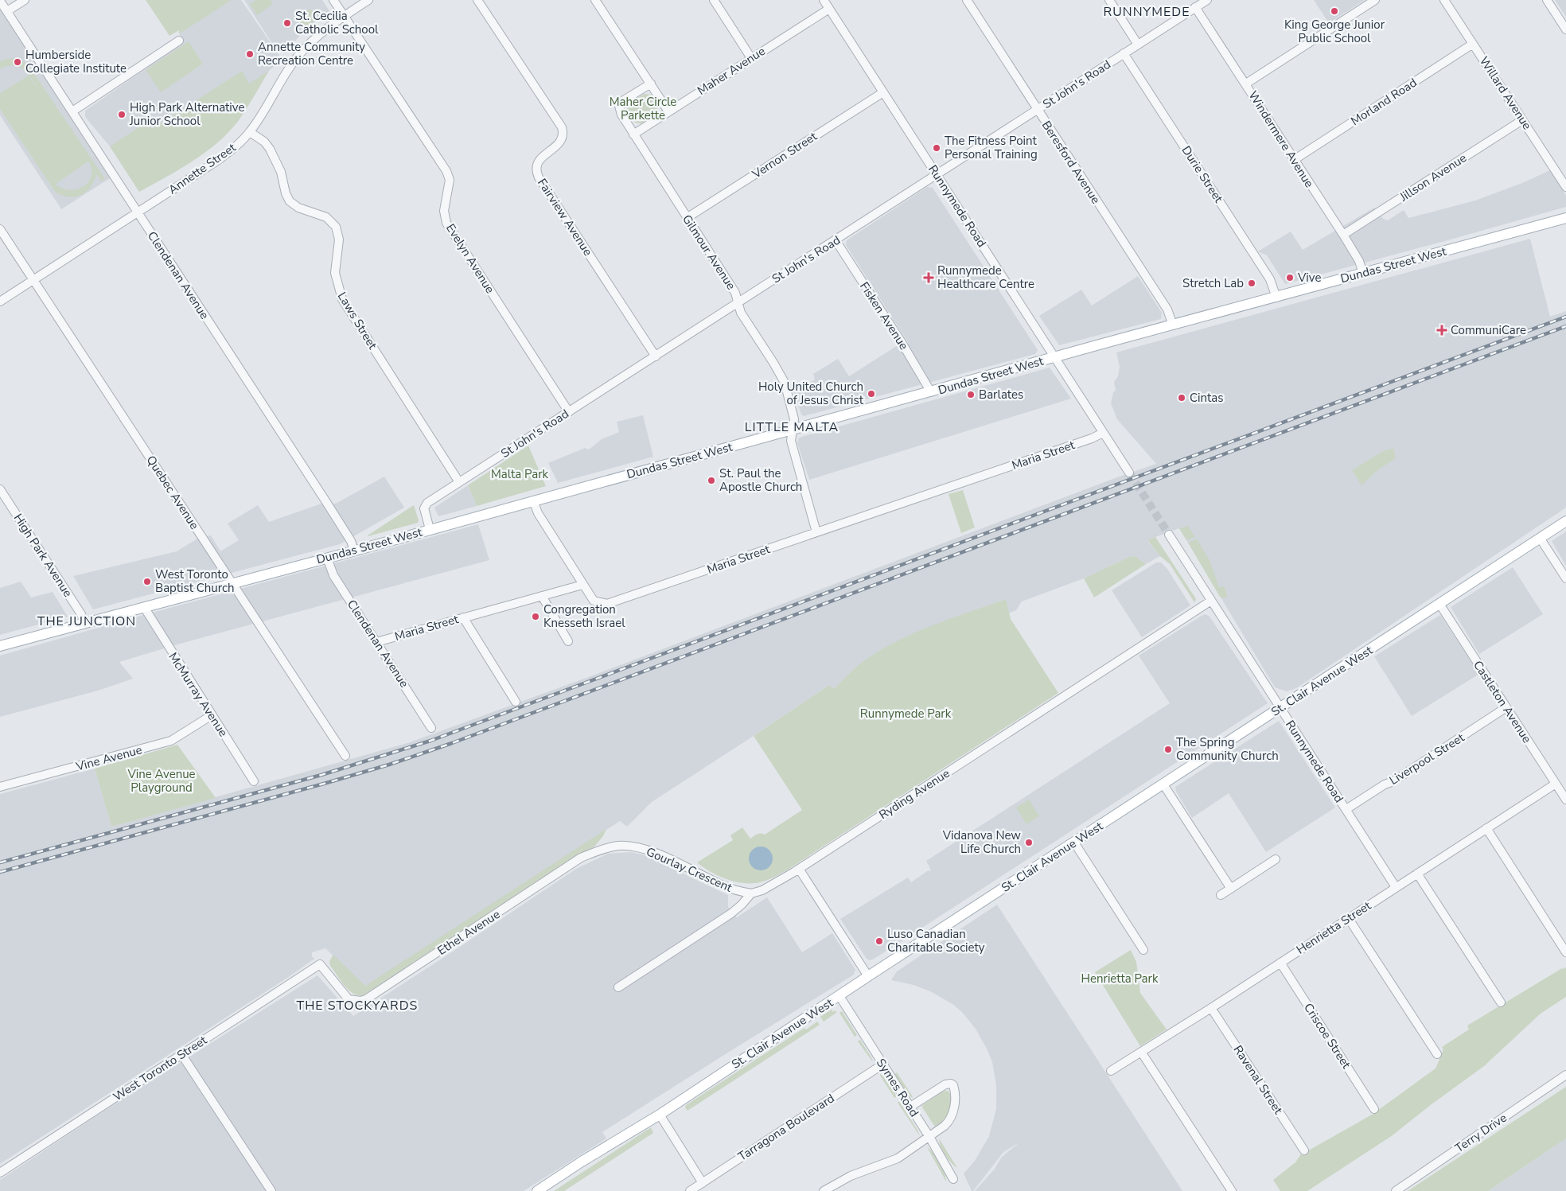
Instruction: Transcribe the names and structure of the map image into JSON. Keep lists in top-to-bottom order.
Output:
{
  "streets": {
    "main road": ["Dundas Street West", "St. Clair Avenue West"],
    "street": [
      "Maher Avenue",
      "St John's Road",
      "Willard Avenue",
      "Morland Road",
      "Windermere Avenue",
      "Vernon Street",
      "Beresford Avenue",
      "Annette Street",
      "Durie Street",
      "Jillson Avenue",
      "Runnymede Road",
      "Fairview Avenue",
      "Gilmour Avenue",
      "Evelyn Avenue",
      "Clendenan Avenue",
      "Fisken Avenue",
      "Laws Street",
      "Maria Street",
      "Quebec Avenue",
      "High Park Avenue",
      "McMurray Avenue",
      "Castleton Avenue",
      "Vine Avenue",
      "Liverpool Street",
      "Ryding Avenue",
      "Gourlay Crescent",
      "Henrietta Street",
      "Ethel Avenue",
      "Criscoe Street",
      "West Toronto Street",
      "Ravenal Street",
      "Symes Road",
      "Tarragona Boulevard",
      "Terry Drive"
    ]
  },
  "crossings": [
    ["Maher Avenue", "Runnymede Road"],
    ["Maher Avenue", "Gilmour Avenue"],
    ["St John's Road", "Windermere Avenue"],
    ["St John's Road", "Beresford Avenue"],
    ["St John's Road", "Durie Street"],
    ["St John's Road", "Runnymede Road"],
    ["St John's Road", "Fairview Avenue"],
    ["St John's Road", "Gilmour Avenue"],
    ["St John's Road", "Evelyn Avenue"],
    ["St John's Road", "Dundas Street West"],
    ["St John's Road", "Fisken Avenue"],
    ["St John's Road", "Laws Street"],
    ["Willard Avenue", "Morland Road"],
    ["Willard Avenue", "Jillson Avenue"],
    ["Morland Road", "Windermere Avenue"],
    ["Windermere Avenue", "Jillson Avenue"],
    ["Windermere Avenue", "Dundas Street West"],
    ["Vernon Street", "Runnymede Road"],
    ["Vernon Street", "Gilmour Avenue"],
    ["Beresford Avenue", "Dundas Street West"],
    ["Annette Street", "Evelyn Avenue"],
    ["Annette Street", "Clendenan Avenue"],
    ["Annette Street", "Laws Street"],
    ["Annette Street", "Quebec Avenue"],
    ["Durie Street", "Dundas Street West"],
    ["Runnymede Road", "Dundas Street West"],
    ["Runnymede Road", "Maria Street"],
    ["Runnymede Road", "St. Clair Avenue West"],
    ["Runnymede Road", "Liverpool Street"],
    ["Runnymede Road", "Ryding Avenue"],
    ["Runnymede Road", "Henrietta Street"],
    ["Gilmour Avenue", "Dundas Street West"],
    ["Gilmour Avenue", "Maria Street"],
    ["Dundas Street West", "Clendenan Avenue"],
    ["Dundas Street West", "Fisken Avenue"],
    ["Dundas Street West", "Quebec Avenue"],
    ["Dundas Street West", "High Park Avenue"],
    ["Dundas Street West", "McMurray Avenue"],
    ["Clendenan Avenue", "Maria Street"],
    ["St. Clair Avenue West", "Castleton Avenue"],
    ["St. Clair Avenue West", "Symes Road"],
    ["McMurray Avenue", "Vine Avenue"],
    ["Castleton Avenue", "Liverpool Street"],
    ["Castleton Avenue", "Henrietta Street"],
    ["Ryding Avenue", "Gourlay Crescent"],
    ["Gourlay Crescent", "Ethel Avenue"],
    ["Henrietta Street", "Criscoe Street"],
    ["Henrietta Street", "Ravenal Street"],
    ["Ethel Avenue", "West Toronto Street"],
    ["Symes Road", "Tarragona Boulevard"]
  ],
  "districts": [
    "RUNNYMEDE",
    "LITTLE MALTA",
    "THE JUNCTION",
    "THE STOCKYARDS"
  ],
  "parks": [
    "Maher Circle Parkette",
    "Malta Park",
    "Runnymede Park",
    "Vine Avenue Playground",
    "Henrietta Park"
  ],
  "places": {
    "other": [
      "King George Junior Public School",
      "St. Cecilia Catholic School",
      "Annette Community Recreation Centre",
      "Humberside Collegiate Institute",
      "High Park Alternative Junior School",
      "The Fitness Point Personal Training",
      "Vive",
      "Stretch Lab",
      "Holy United Church of Jesus Christ",
      "Barlates",
      "Cintas",
      "St. Paul the Apostle Church",
      "West Toronto Baptist Church",
      "Congregation Knesseth Israel",
      "The Spring Community Church",
      "Vidanova New Life Church",
      "Luso Canadian Charitable Society"
    ],
    "health": ["Runnymede Healthcare Centre", "CommuniCare"]
  }
}
